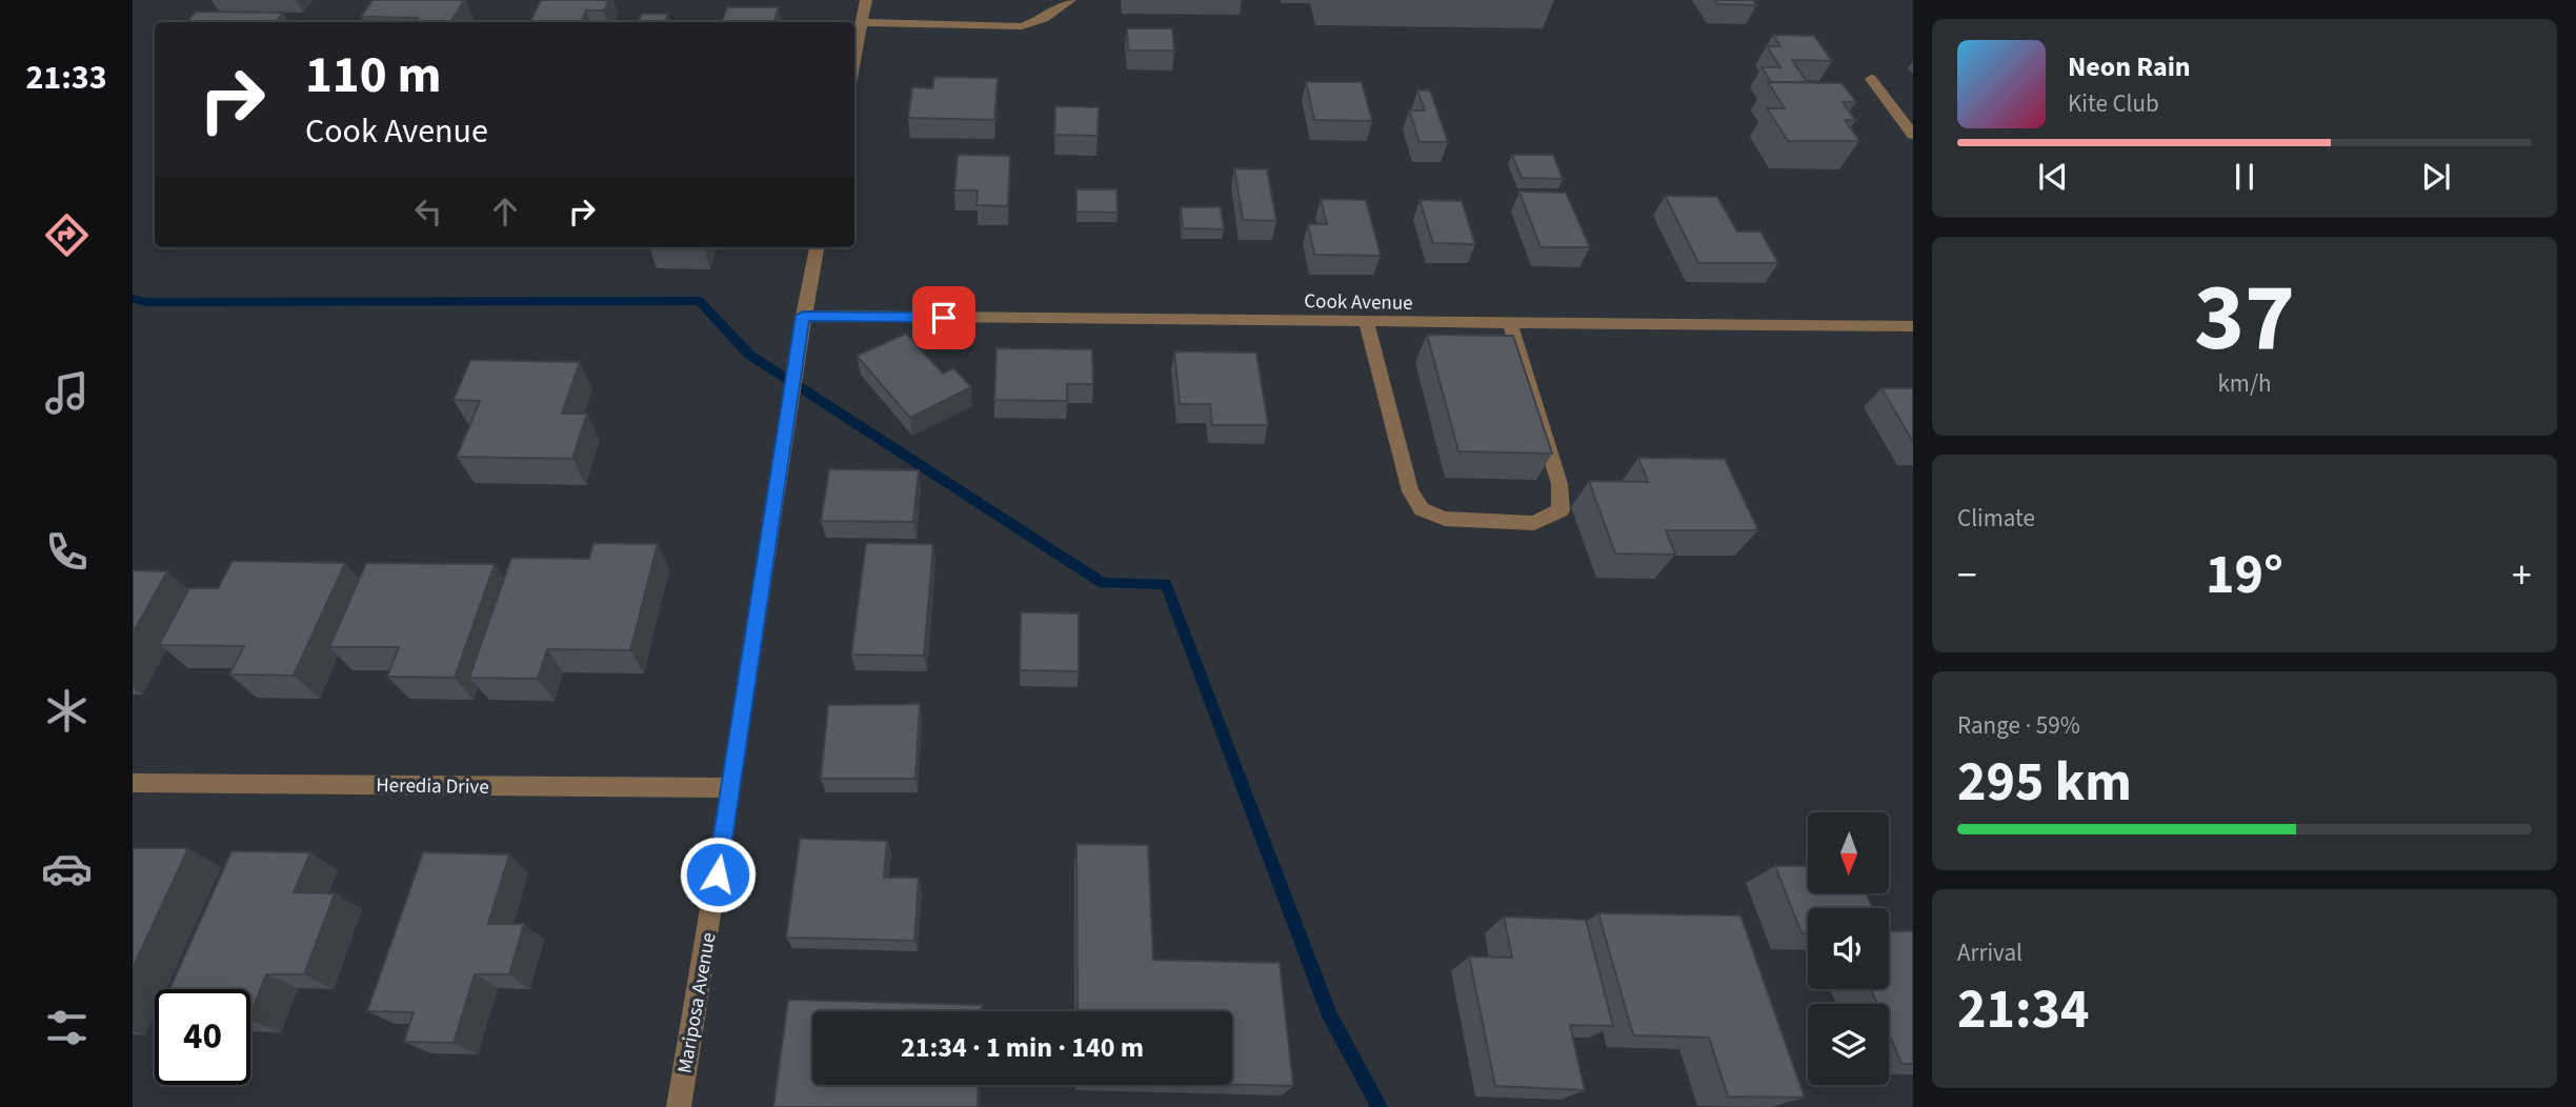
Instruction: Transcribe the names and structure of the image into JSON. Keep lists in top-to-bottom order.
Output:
{
  "streets": {
    "street": ["Cook Avenue", "Heredia Drive", "Mariposa Avenue"]
  },
  "crossings": [
    ["Cook Avenue", "Mariposa Avenue"],
    ["Heredia Drive", "Mariposa Avenue"]
  ],
  "north": "bottom",
  "page": {
    "tabs": "21:33",
    "turn": ["110 m", "Cook Avenue"],
    "song": ["Neon Rain", "Kite Club"],
    "tile": [
      ["37", "km/h"],
      "Climate",
      ["Range · 59%", "295 km"],
      ["Arrival", "21:34"]
    ],
    "heat": ["−", "19°", "+"],
    "limit": "40",
    "trip": "21:34 · 1 min · 140 m"
  }
}
